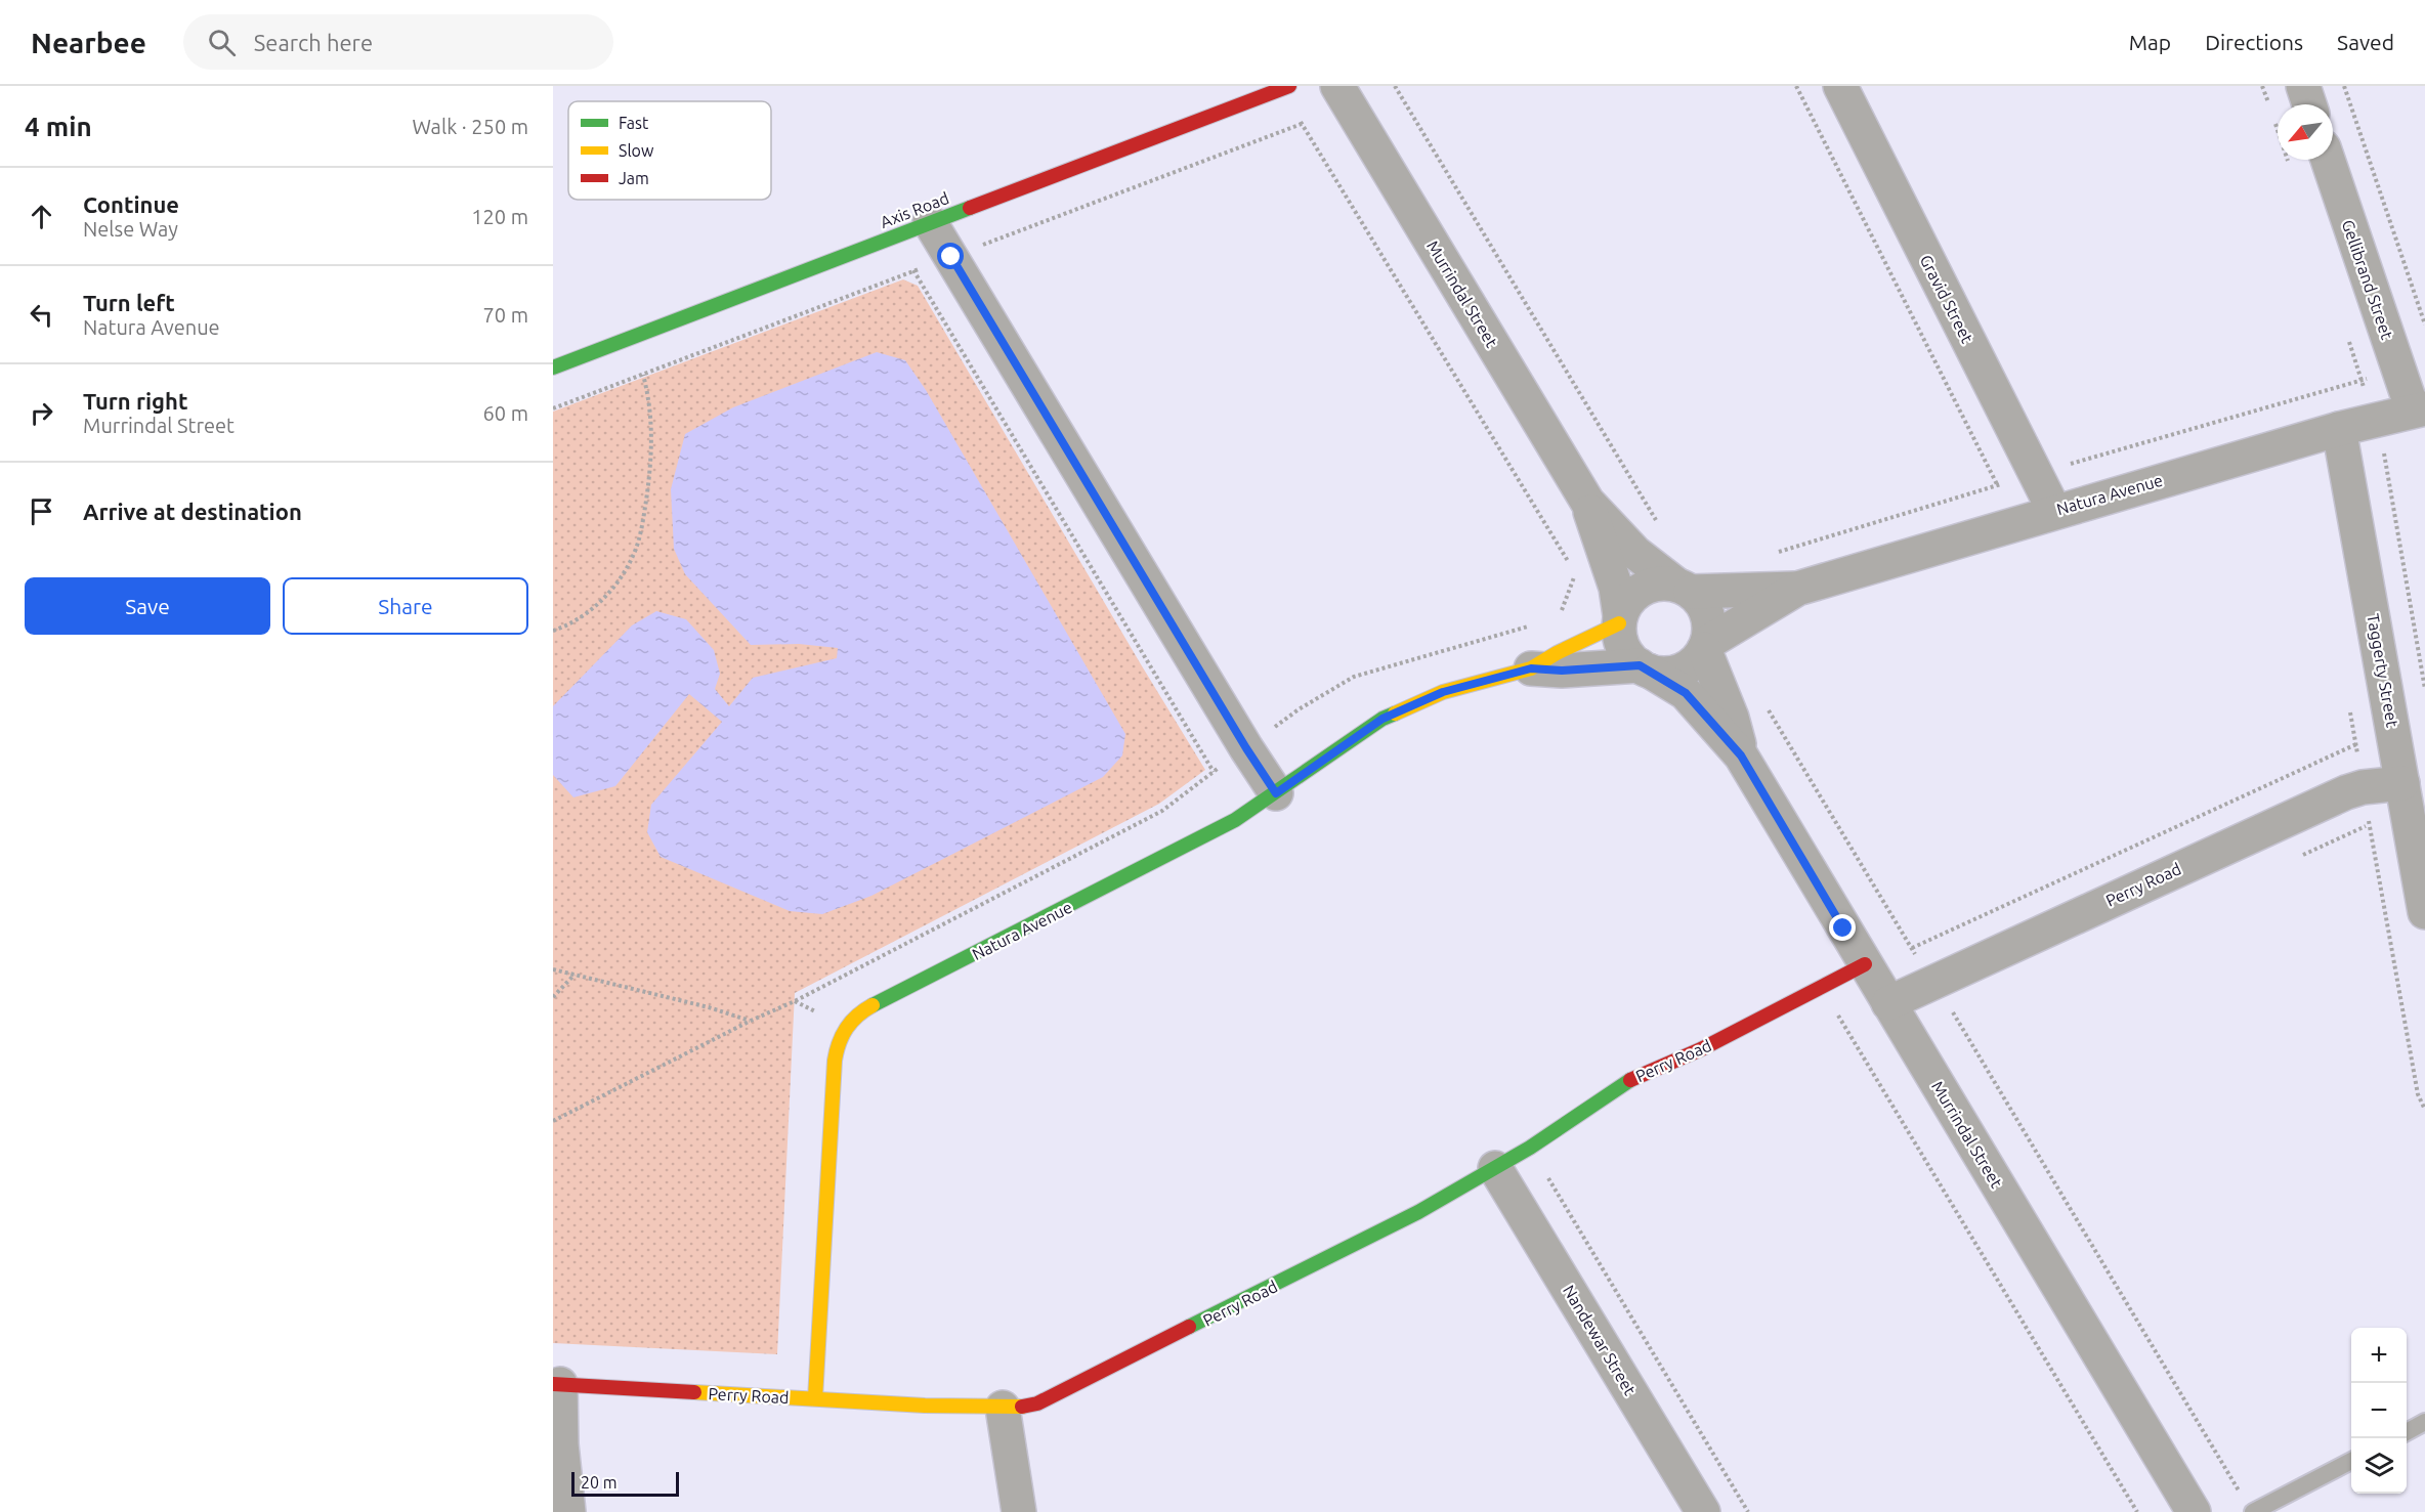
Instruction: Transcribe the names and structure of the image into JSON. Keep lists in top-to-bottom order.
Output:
{
  "streets": {
    "street": [
      "Axis Road",
      "Gellibrand Street",
      "Murrindal Street",
      "Gravid Street",
      "Natura Avenue",
      "Taggerty Street",
      "Perry Road",
      "Nandewar Street"
    ]
  },
  "crossings": [
    ["Gellibrand Street", "Natura Avenue"],
    ["Murrindal Street", "Natura Avenue"],
    ["Murrindal Street", "Perry Road"],
    ["Gravid Street", "Natura Avenue"],
    ["Natura Avenue", "Taggerty Street"],
    ["Natura Avenue", "Perry Road"],
    ["Taggerty Street", "Perry Road"],
    ["Perry Road", "Nandewar Street"]
  ],
  "legend": ["Fast", "Slow", "Jam"],
  "scale_bar": "20 m",
  "north": "bottom left",
  "page": {
    "header": "Nearbee",
    "search": "Search here",
    "nav": ["Map", "Directions", "Saved"],
    "heading": ["4 min", "Walk · 250 m"],
    "list": [
      ["Continue", "Nelse Way", "120 m"],
      ["Turn left", "Natura Avenue", "70 m"],
      ["Turn right", "Murrindal Street", "60 m"],
      "Arrive at destination"
    ],
    "buttons": ["Save", "Share"],
    "map_buttons": ["+", "−"],
    "scale": "20 m"
  }
}
